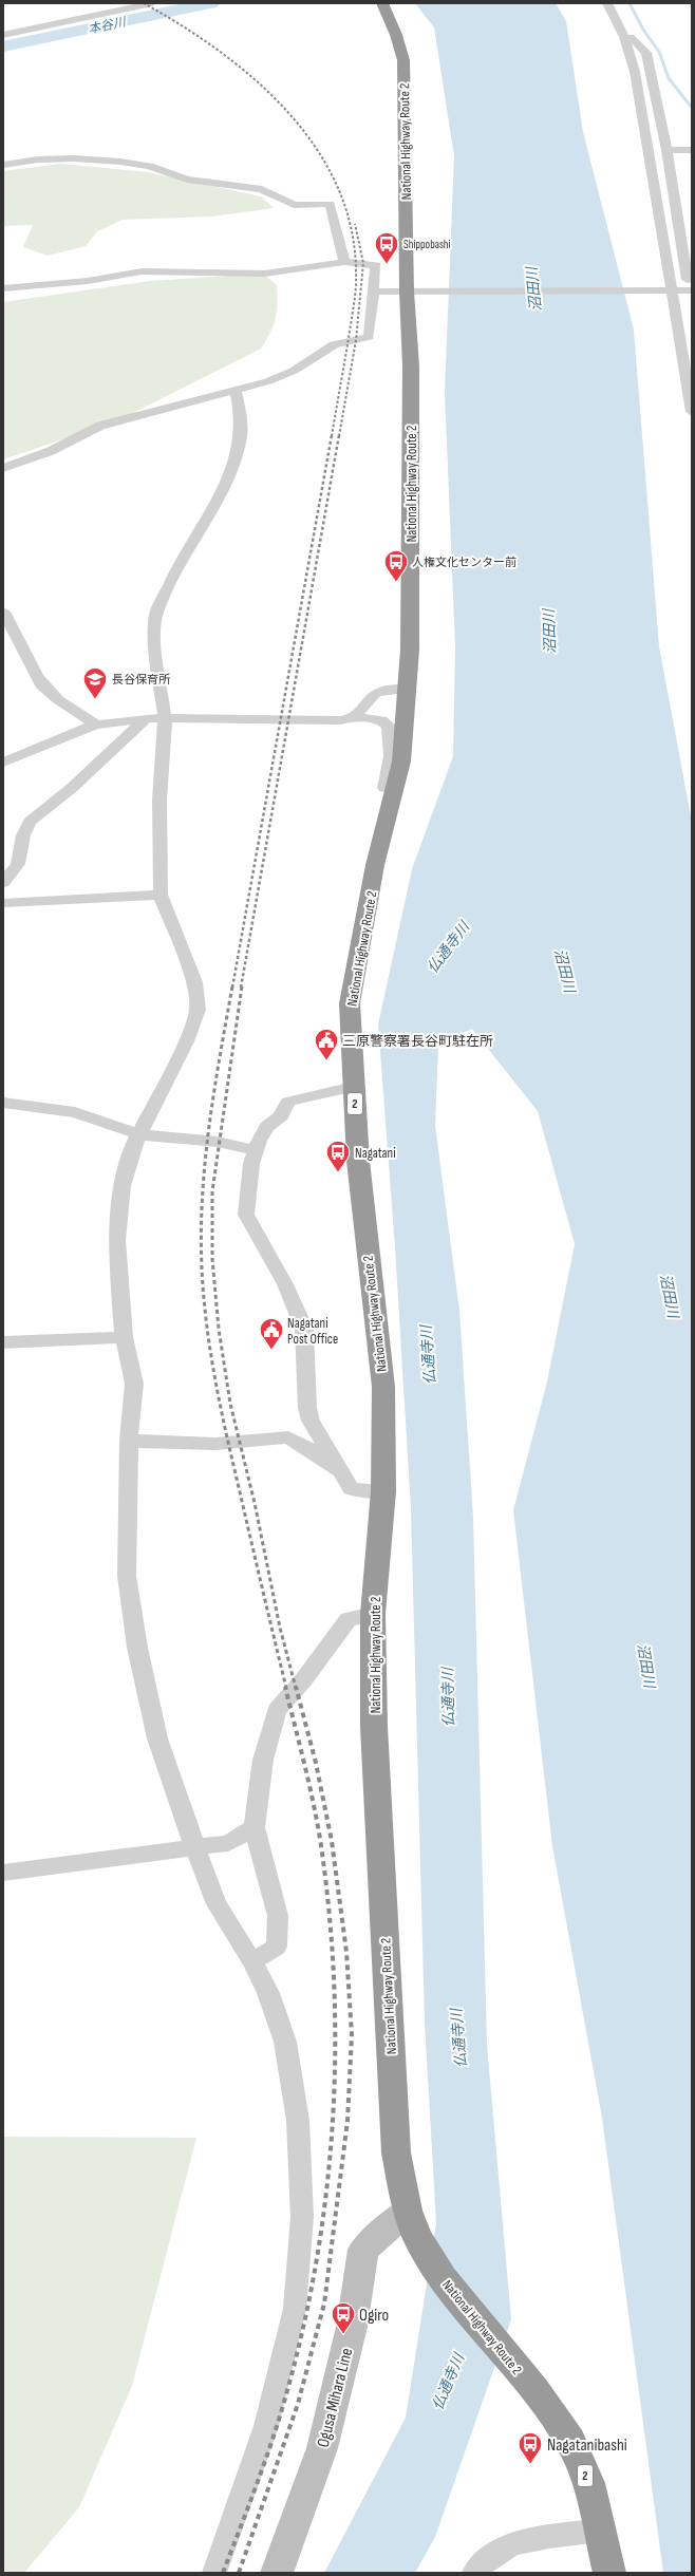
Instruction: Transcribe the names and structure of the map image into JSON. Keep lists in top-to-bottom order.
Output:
{
  "streets": {
    "highway": ["National Highway Route 2", "2"],
    "main road": ["Ogusa Mihara Line"]
  },
  "crossings": [
    ["National Highway Route 2", "Ogusa Mihara Line"]
  ],
  "water": ["本谷川", "沼田川", "仏通寺川"],
  "places": {
    "bus stop": [
      "Shippobashi",
      "人権文化センター前",
      "Nagatani",
      "Ogiro",
      "Nagatanibashi"
    ],
    "school or university": ["長谷保育所"],
    "public building": ["三原警察署長谷町駐在所", "Nagatani Post Office"]
  }
}
